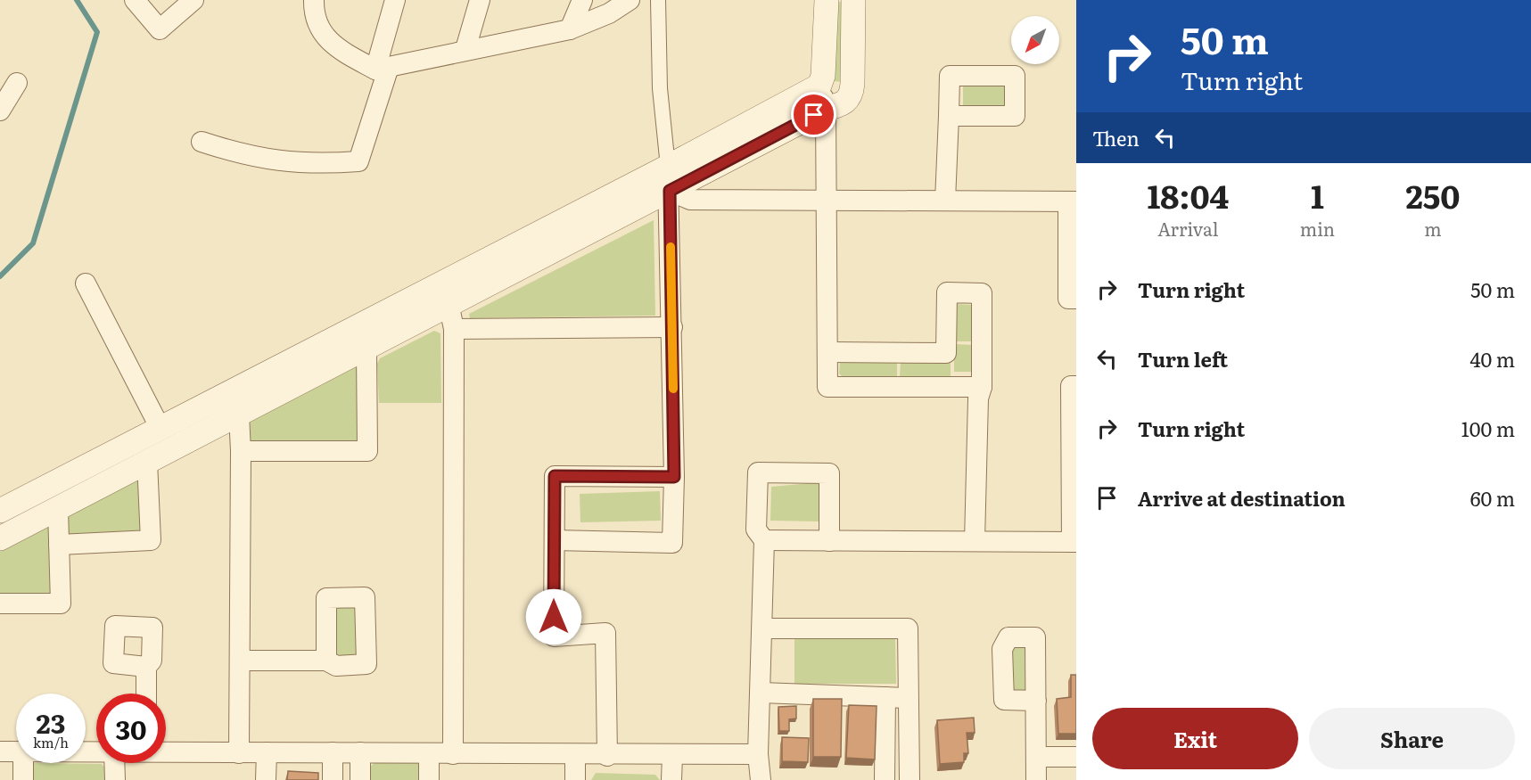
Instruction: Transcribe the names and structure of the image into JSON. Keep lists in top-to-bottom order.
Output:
{
  "north": "bottom left",
  "page": {
    "turn": ["50 m", "Turn right"],
    "then": "Then",
    "eta": [
      "18:04",
      "Arrival",
      "1",
      "min",
      "250",
      "m"
    ],
    "list": [
      {
        "name": "Turn right",
        "value": "50 m"
      },
      {
        "name": "Turn left",
        "value": "40 m"
      },
      {
        "name": "Turn right",
        "value": "100 m"
      },
      {
        "name": "Arrive at destination",
        "value": "60 m"
      }
    ],
    "speed": "23 km/h",
    "limit": "30",
    "buttons": ["Exit", "Share"]
  }
}
